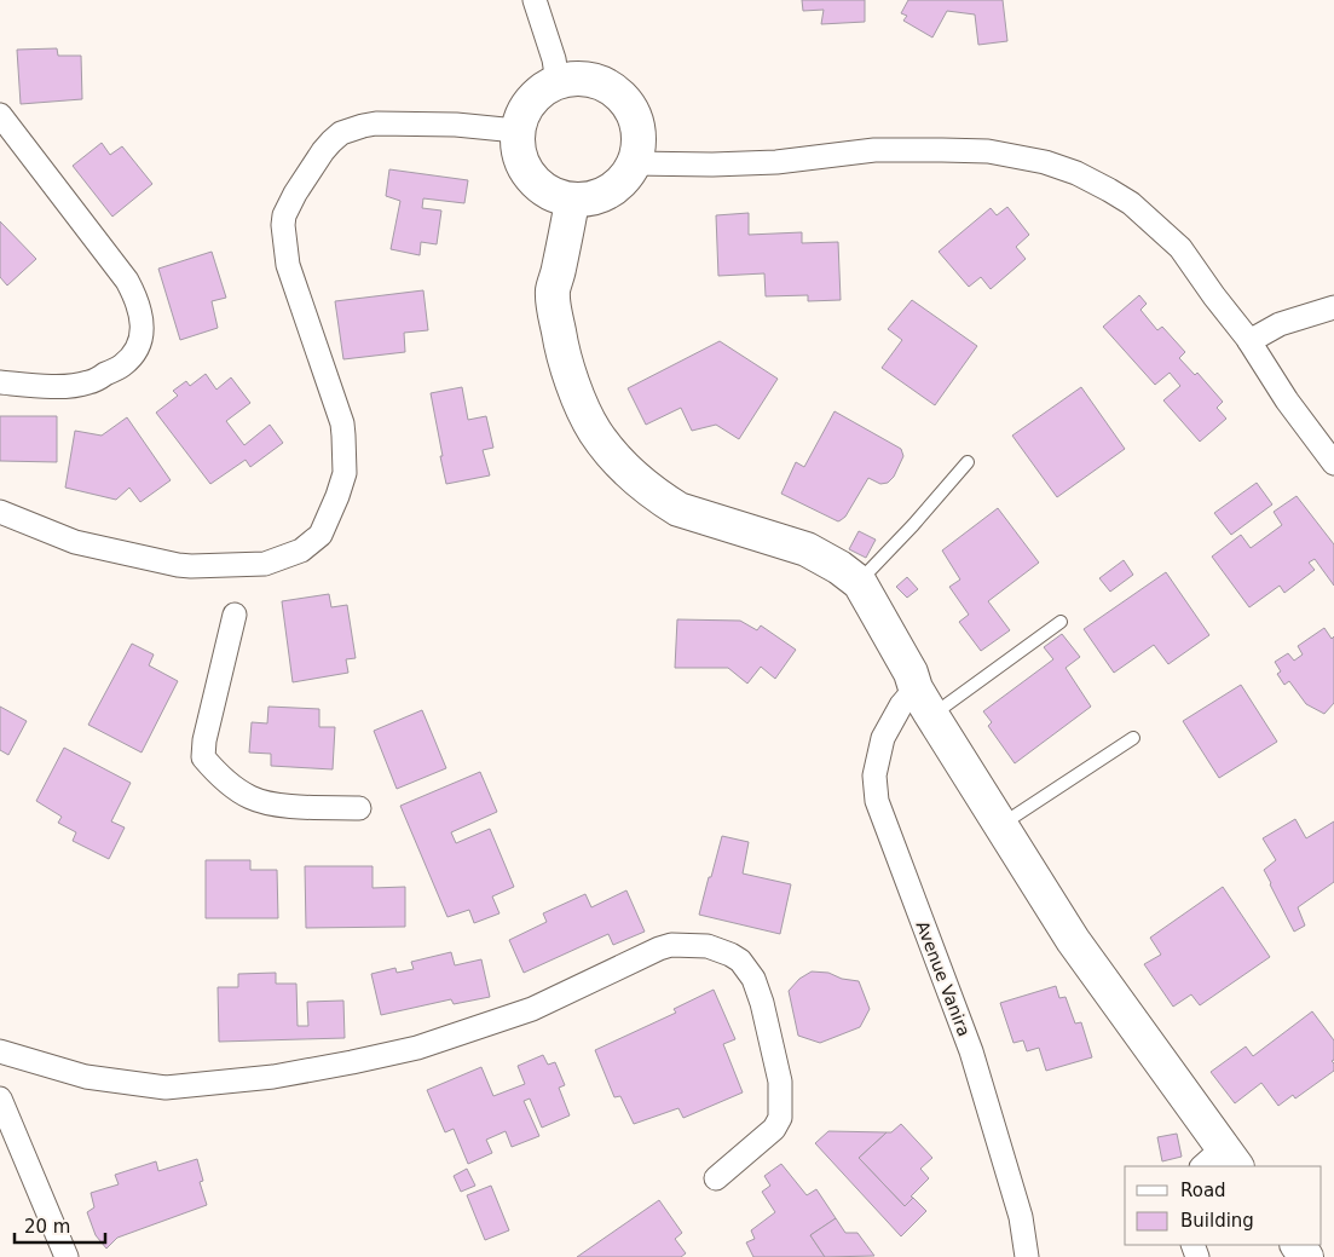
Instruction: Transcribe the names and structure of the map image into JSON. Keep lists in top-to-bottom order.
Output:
{
  "streets": {
    "street": ["Avenue Vanira"]
  },
  "legend": ["Road", "Building"],
  "scale_bar": "20 m"
}
